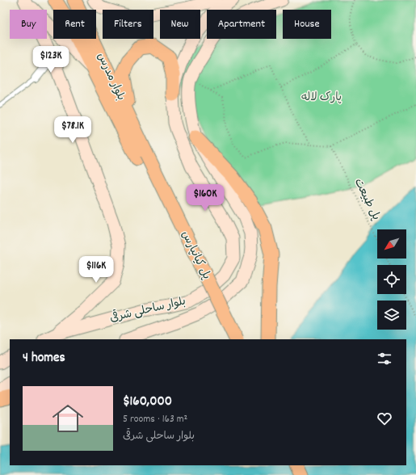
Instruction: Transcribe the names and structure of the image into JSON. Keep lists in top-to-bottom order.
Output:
{
  "streets": {
    "highway": ["بلوار مدرس", "پل کیانپارس"],
    "main road": ["بلوار ساحلی شرقی"],
    "path": ["پل طبیعت"]
  },
  "crossings": [
    ["بلوار مدرس", "پل کیانپارس"]
  ],
  "parks": ["پارک لاله"],
  "north": "bottom left",
  "page": {
    "chip": [
      "Buy",
      "Rent",
      "Filters",
      "New",
      "Apartment",
      "House"
    ],
    "price": [
      "$123K",
      "$78.1K",
      "$160K",
      "$116K"
    ],
    "heading": "4 homes",
    "list": [
      {
        "name": "$160,000",
        "note": "5 rooms · 163 m² · بلوار ساحلی شرقی"
      }
    ]
  }
}
